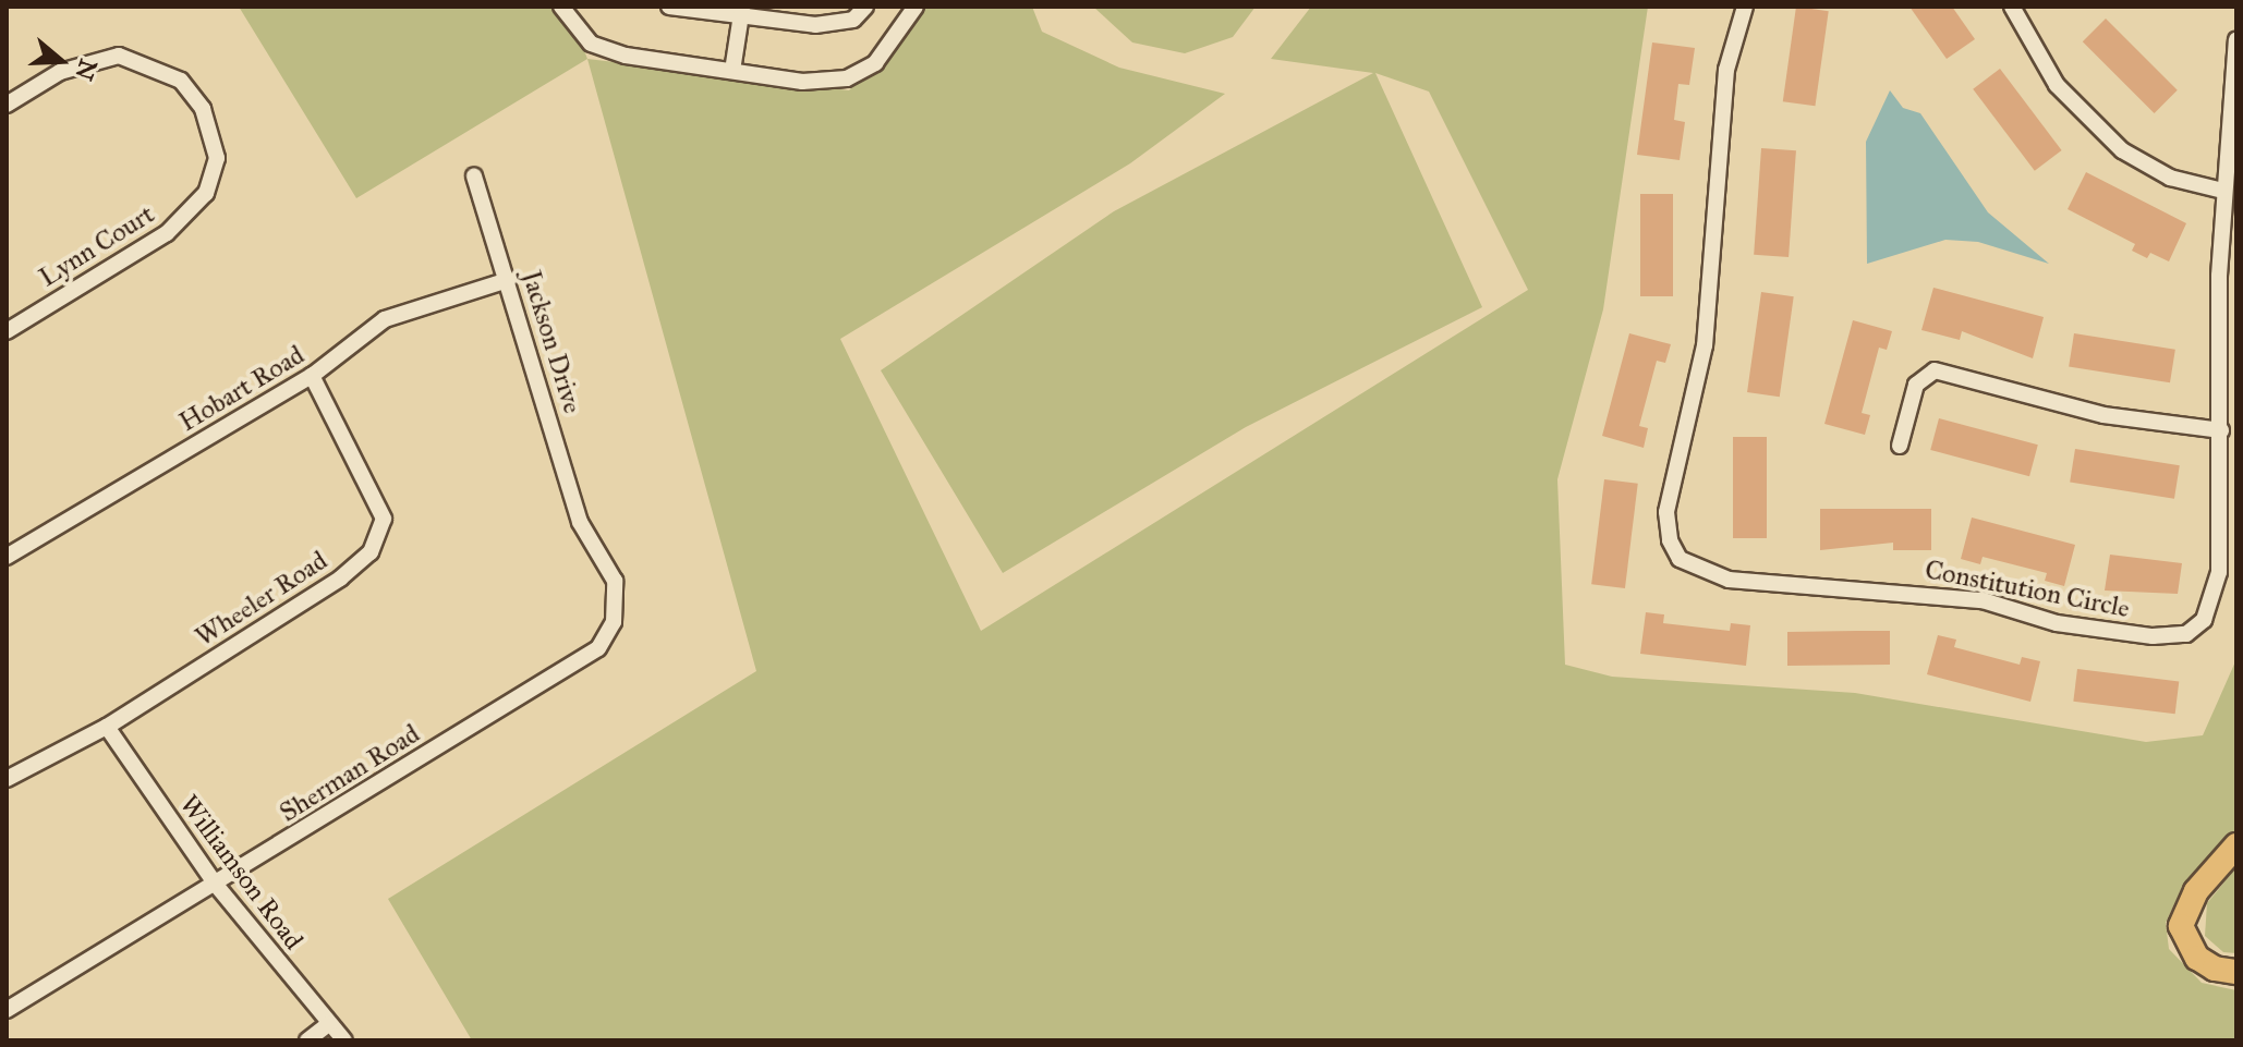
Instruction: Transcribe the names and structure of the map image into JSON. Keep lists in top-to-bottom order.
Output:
{
  "streets": {
    "street": [
      "Lynn Court",
      "Jackson Drive",
      "Hobart Road",
      "Constitution Circle",
      "Wheeler Road",
      "Sherman Road",
      "Williamson Road"
    ]
  },
  "crossings": [
    ["Jackson Drive", "Hobart Road"],
    ["Jackson Drive", "Sherman Road"],
    ["Hobart Road", "Wheeler Road"],
    ["Wheeler Road", "Williamson Road"],
    ["Sherman Road", "Williamson Road"]
  ],
  "north": "right"
}
